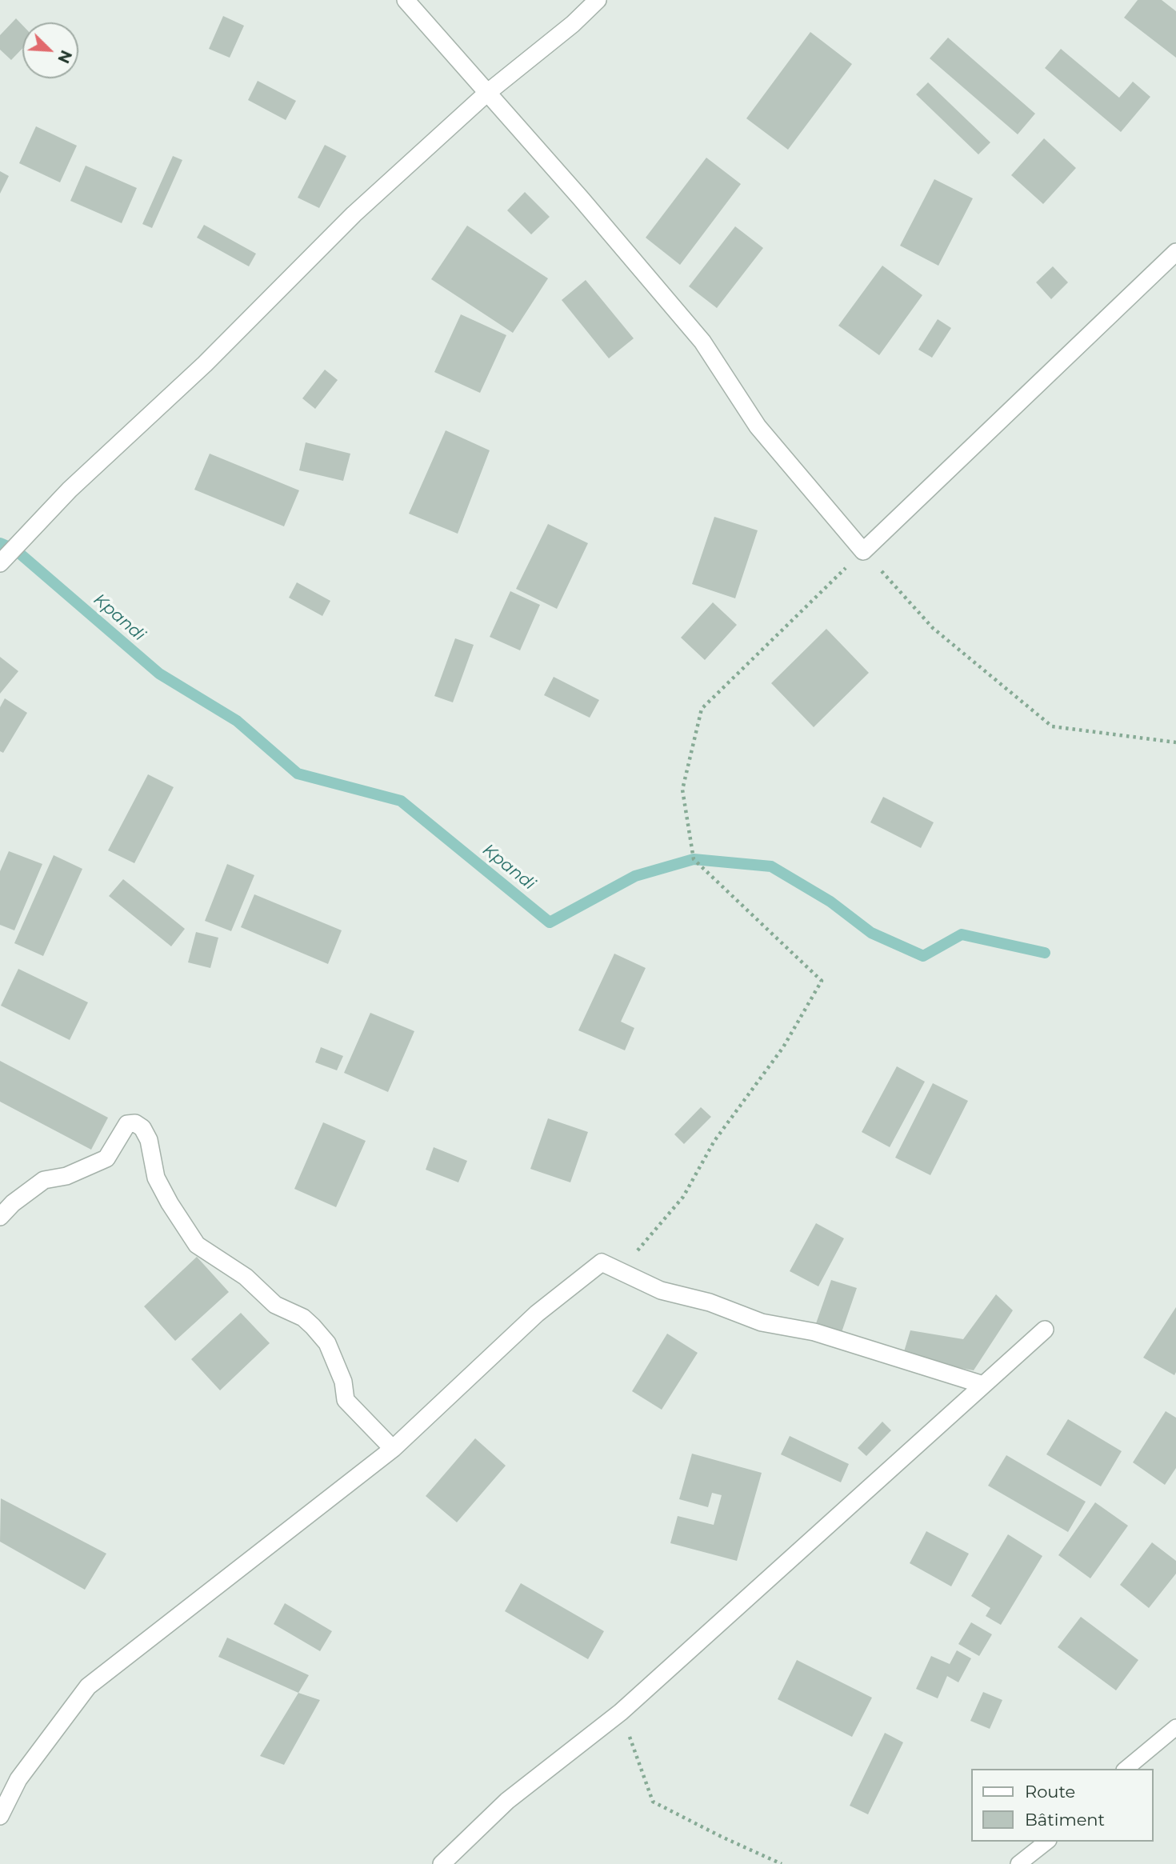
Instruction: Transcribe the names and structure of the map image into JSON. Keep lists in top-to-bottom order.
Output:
{
  "water": ["Kpandi"],
  "legend": ["Route", "Bâtiment"],
  "north": "bottom right"
}
